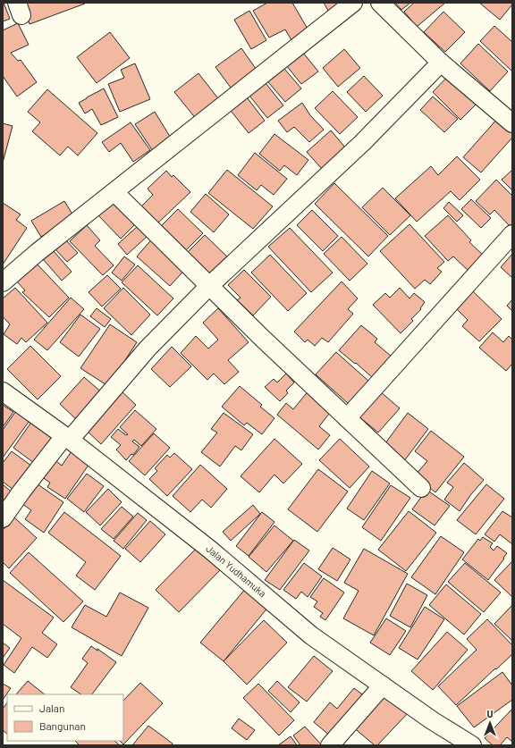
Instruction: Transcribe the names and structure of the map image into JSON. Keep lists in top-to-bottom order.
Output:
{
  "streets": {
    "street": ["Jalan Yudhamuka"]
  },
  "legend": ["Jalan", "Bangunan"],
  "north": "top"
}
